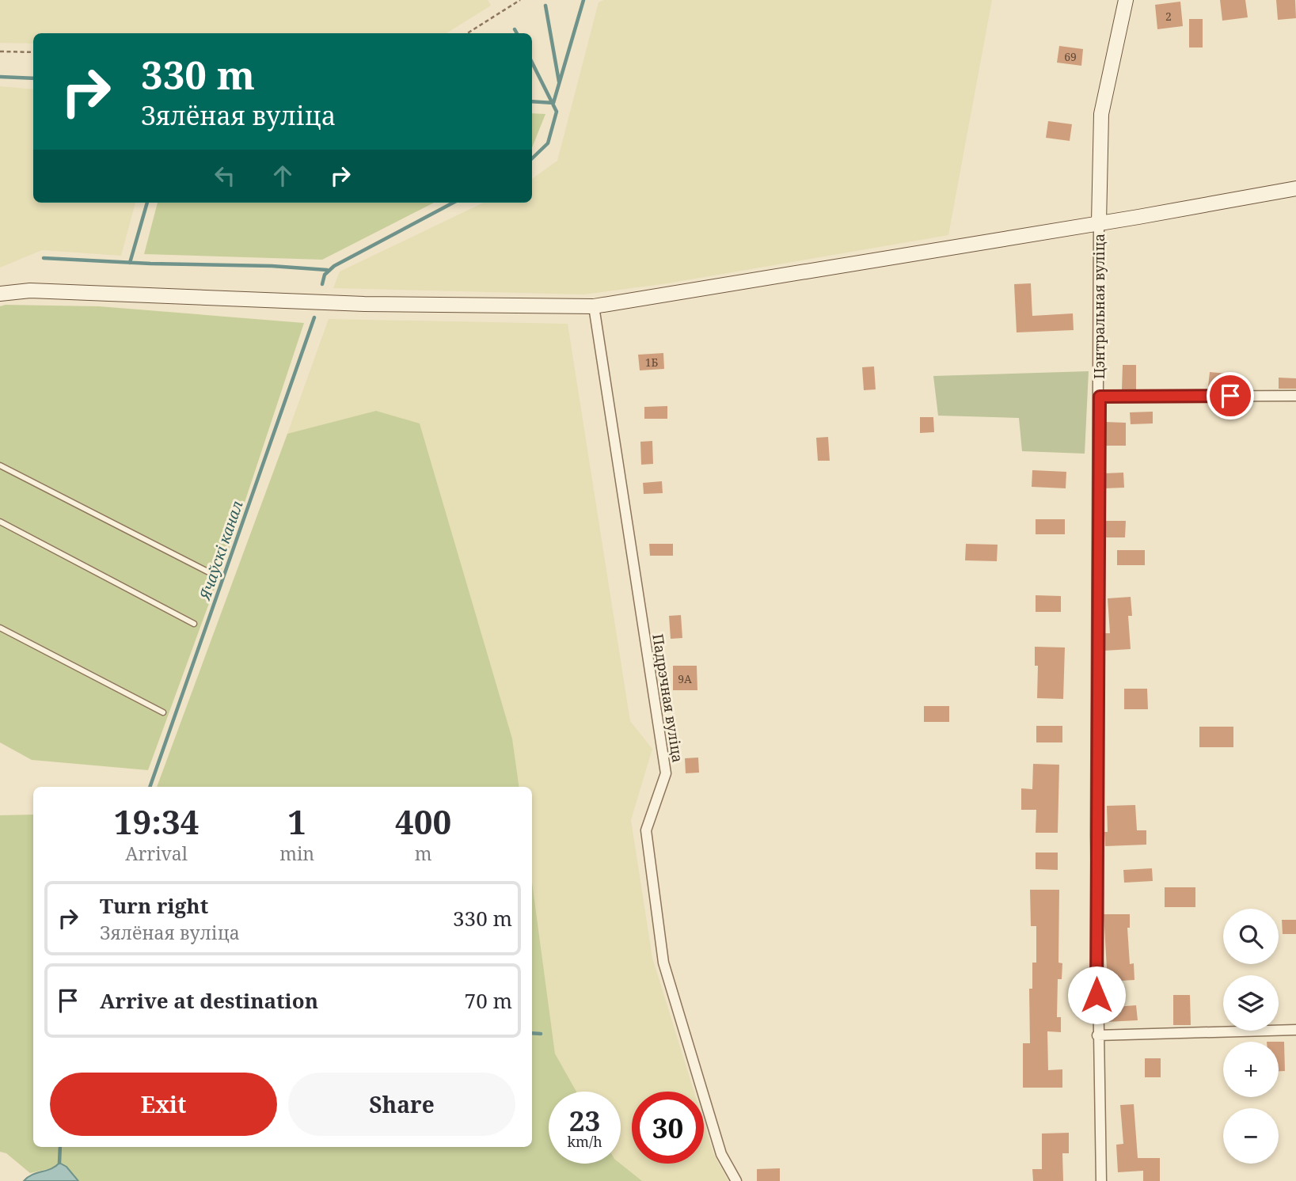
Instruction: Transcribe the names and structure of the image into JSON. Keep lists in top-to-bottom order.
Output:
{
  "streets": {
    "main road": ["Цэнтральная вуліца"],
    "street": ["Падрэчная вуліца"]
  },
  "water": ["Ячаўскі канал"],
  "house_numbers": [
    "2",
    "69",
    "1Б",
    "9А"
  ],
  "page": {
    "turn": ["330 m", "Зялёная вуліца"],
    "eta": [
      "19:34",
      "Arrival",
      "1",
      "min",
      "400",
      "m"
    ],
    "list": [
      {
        "name": "Turn right",
        "note": "Зялёная вуліца",
        "value": "330 m"
      },
      {
        "name": "Arrive at destination",
        "value": "70 m"
      }
    ],
    "map_buttons": ["+", "−"],
    "buttons": ["Exit", "Share"],
    "speed": "23 km/h",
    "limit": "30"
  }
}
